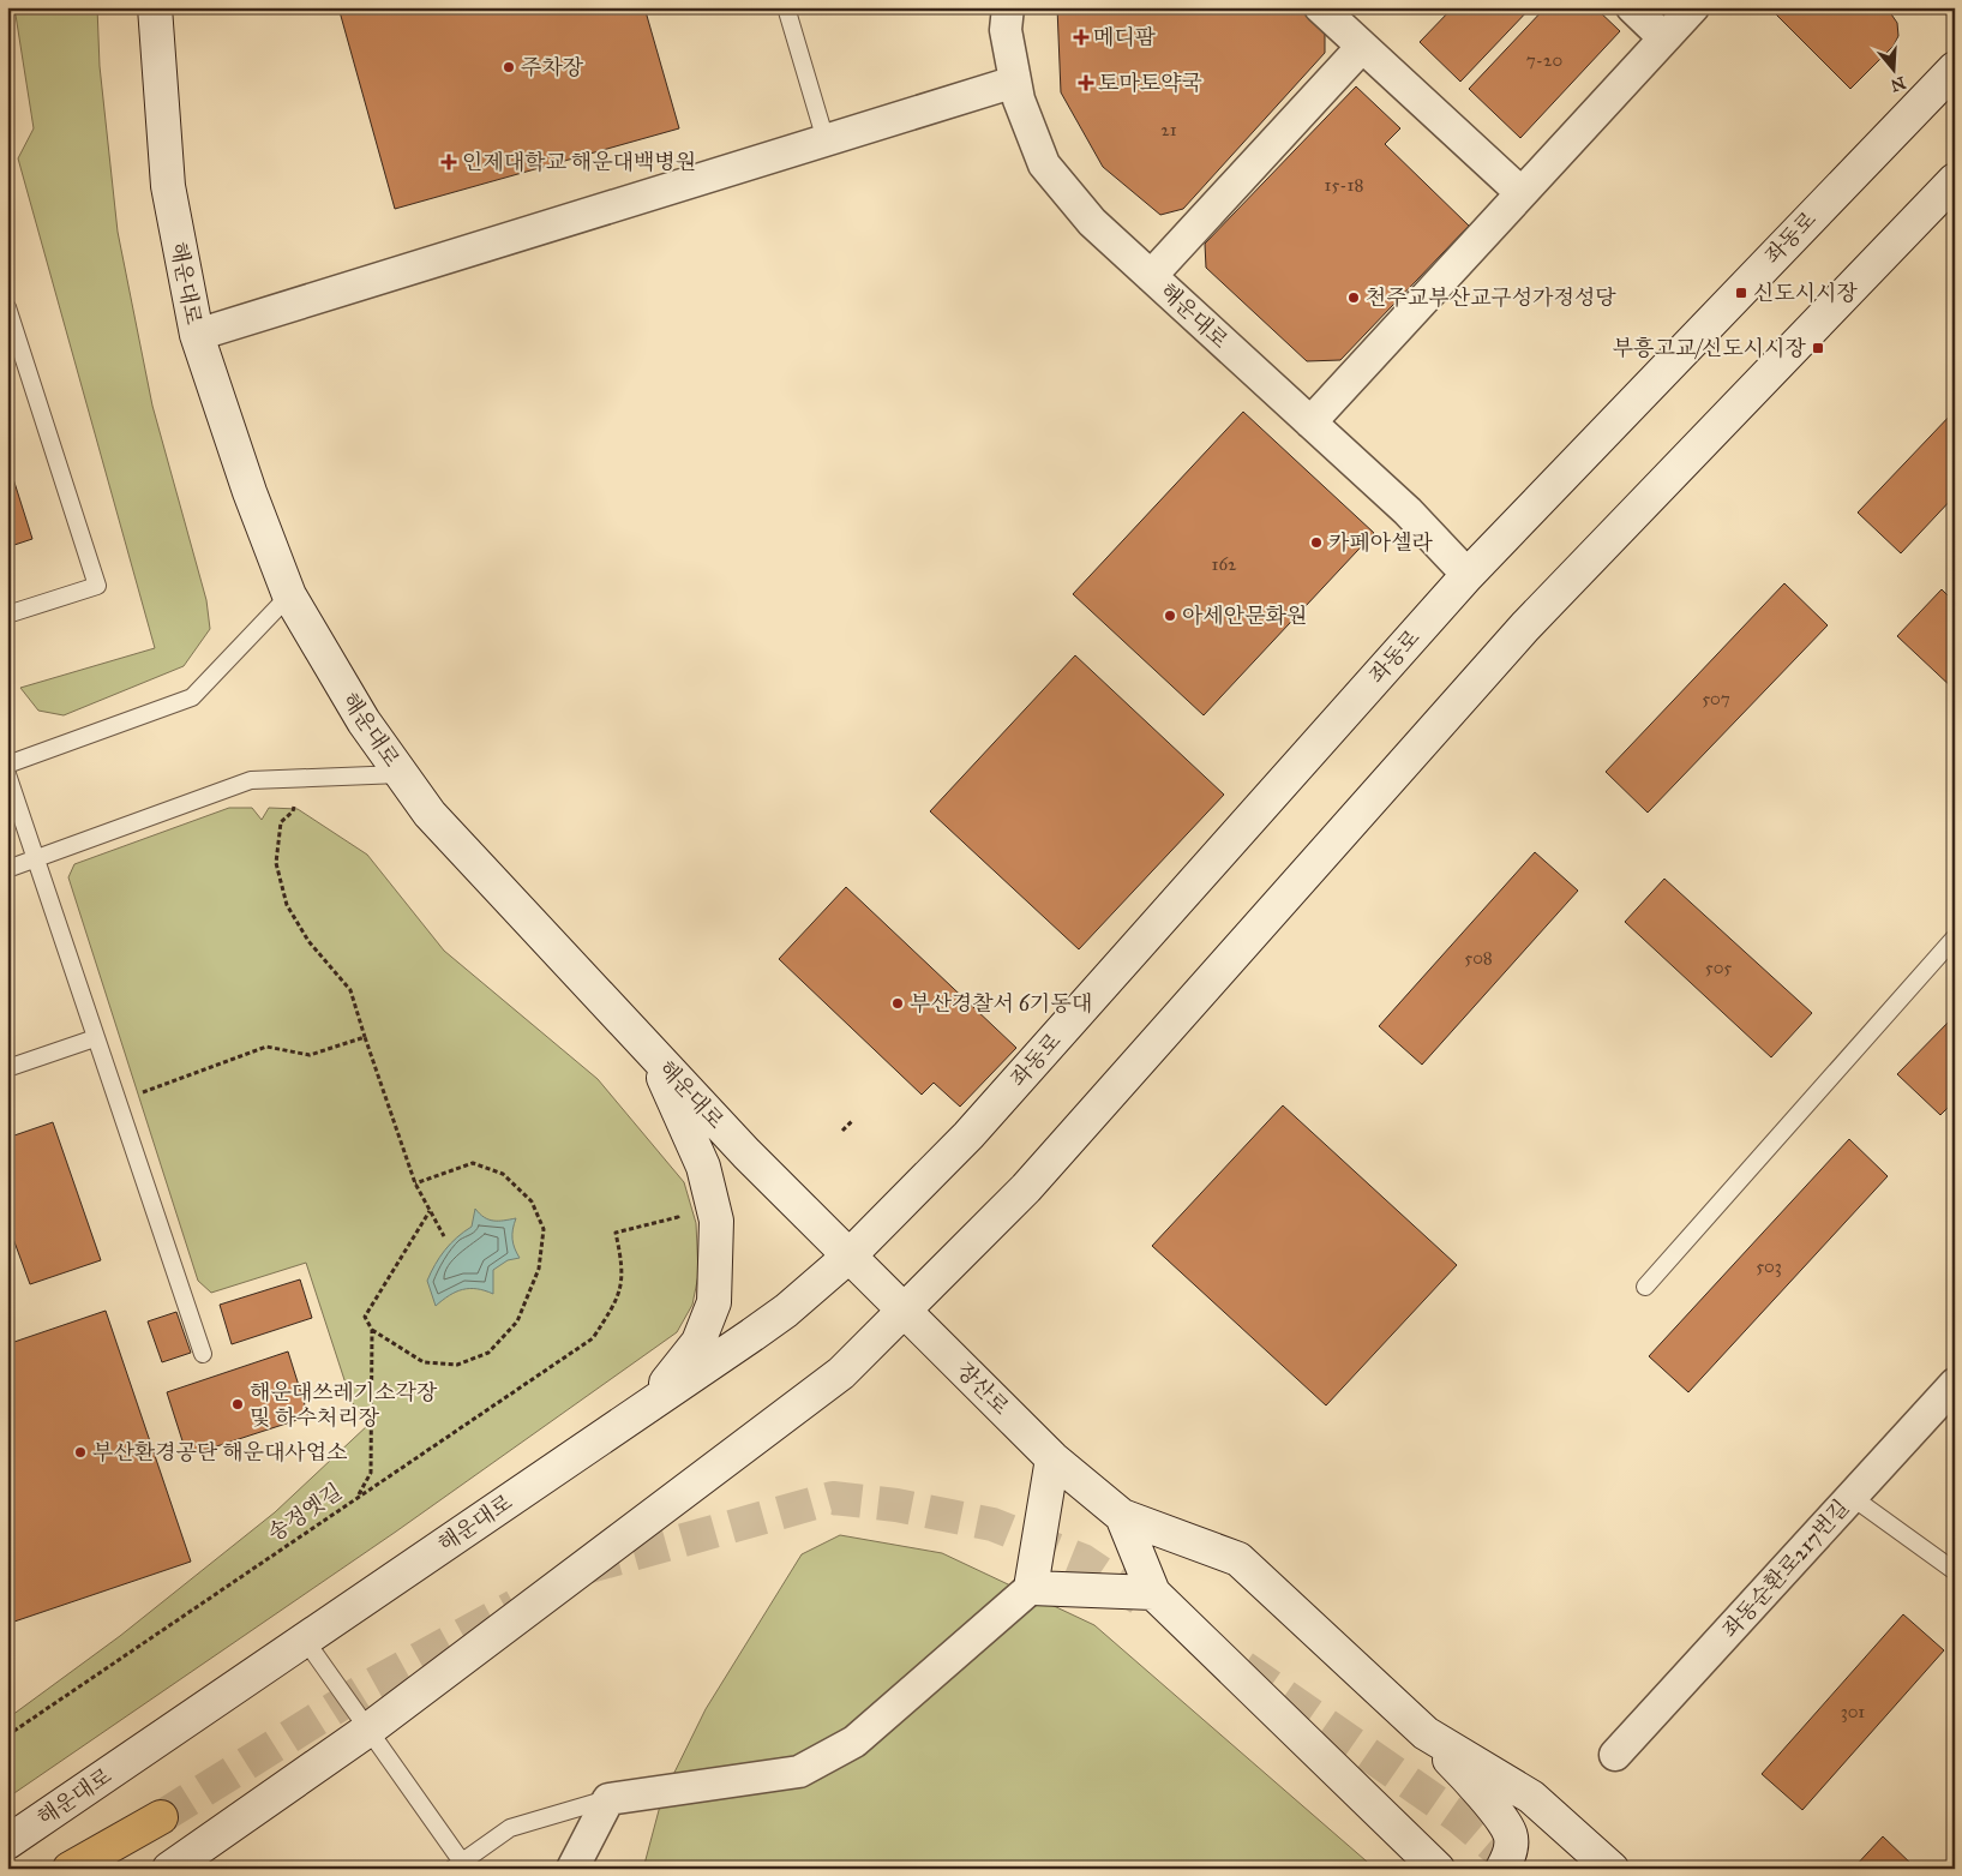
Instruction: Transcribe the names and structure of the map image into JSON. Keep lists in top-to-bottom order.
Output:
{
  "streets": {
    "main road": ["좌동로", "해운대로", "장산로"],
    "street": ["좌동순환로217번길"],
    "path": ["송정옛길"]
  },
  "crossings": [
    ["좌동로", "해운대로"],
    ["좌동로", "장산로"],
    ["해운대로", "장산로"]
  ],
  "places": {
    "health": ["메디팜", "토마토약국", "인제대학교 해운대백병원"],
    "other": [
      "주차장",
      "천주교부산교구성가정성당",
      "카페아셀라",
      "아세안문화원",
      "부산경찰서 6기동대",
      "해운대쓰레기소각장 및 하수처리장",
      "부산환경공단 해운대사업소"
    ],
    "transit": ["신도시시장", "부흥고교/신도시시장"]
  },
  "house_numbers": [
    "7-20",
    "21",
    "15-18",
    "162",
    "507",
    "508",
    "505",
    "503",
    "301"
  ],
  "north": "bottom"
}
